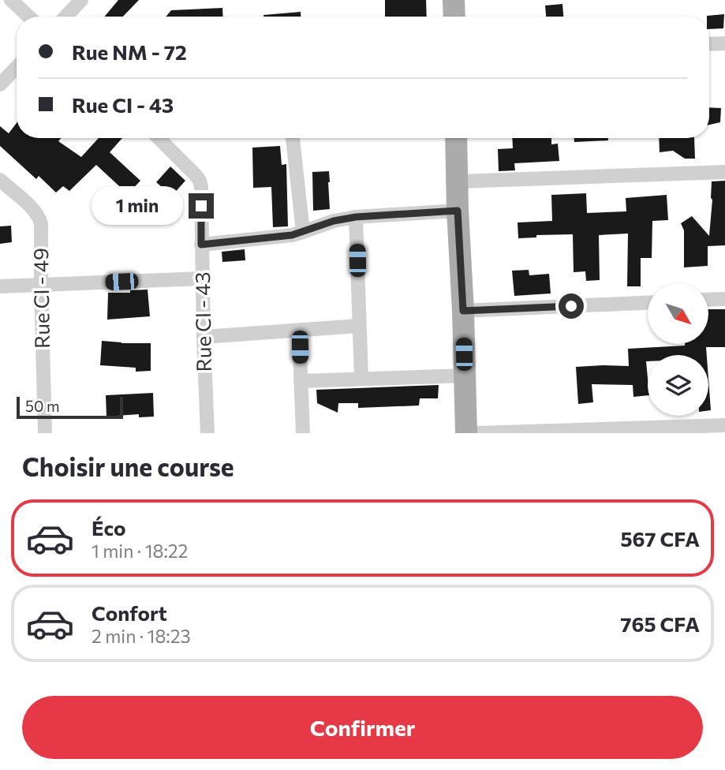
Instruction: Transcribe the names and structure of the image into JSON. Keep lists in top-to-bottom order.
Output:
{
  "streets": {
    "street": ["Rue CI - 49", "Rue CI - 43"]
  },
  "scale_bar": "50 m",
  "north": "bottom right",
  "page": {
    "banner": ["Rue NM - 72", "Rue CI - 43"],
    "bubble": "1 min",
    "scale": "50 m",
    "heading": "Choisir une course",
    "list": [
      {
        "name": "Éco",
        "note": "1 min · 18:22",
        "value": "567 CFA"
      },
      {
        "name": "Confort",
        "note": "2 min · 18:23",
        "value": "765 CFA"
      }
    ],
    "buttons": "Confirmer"
  }
}
